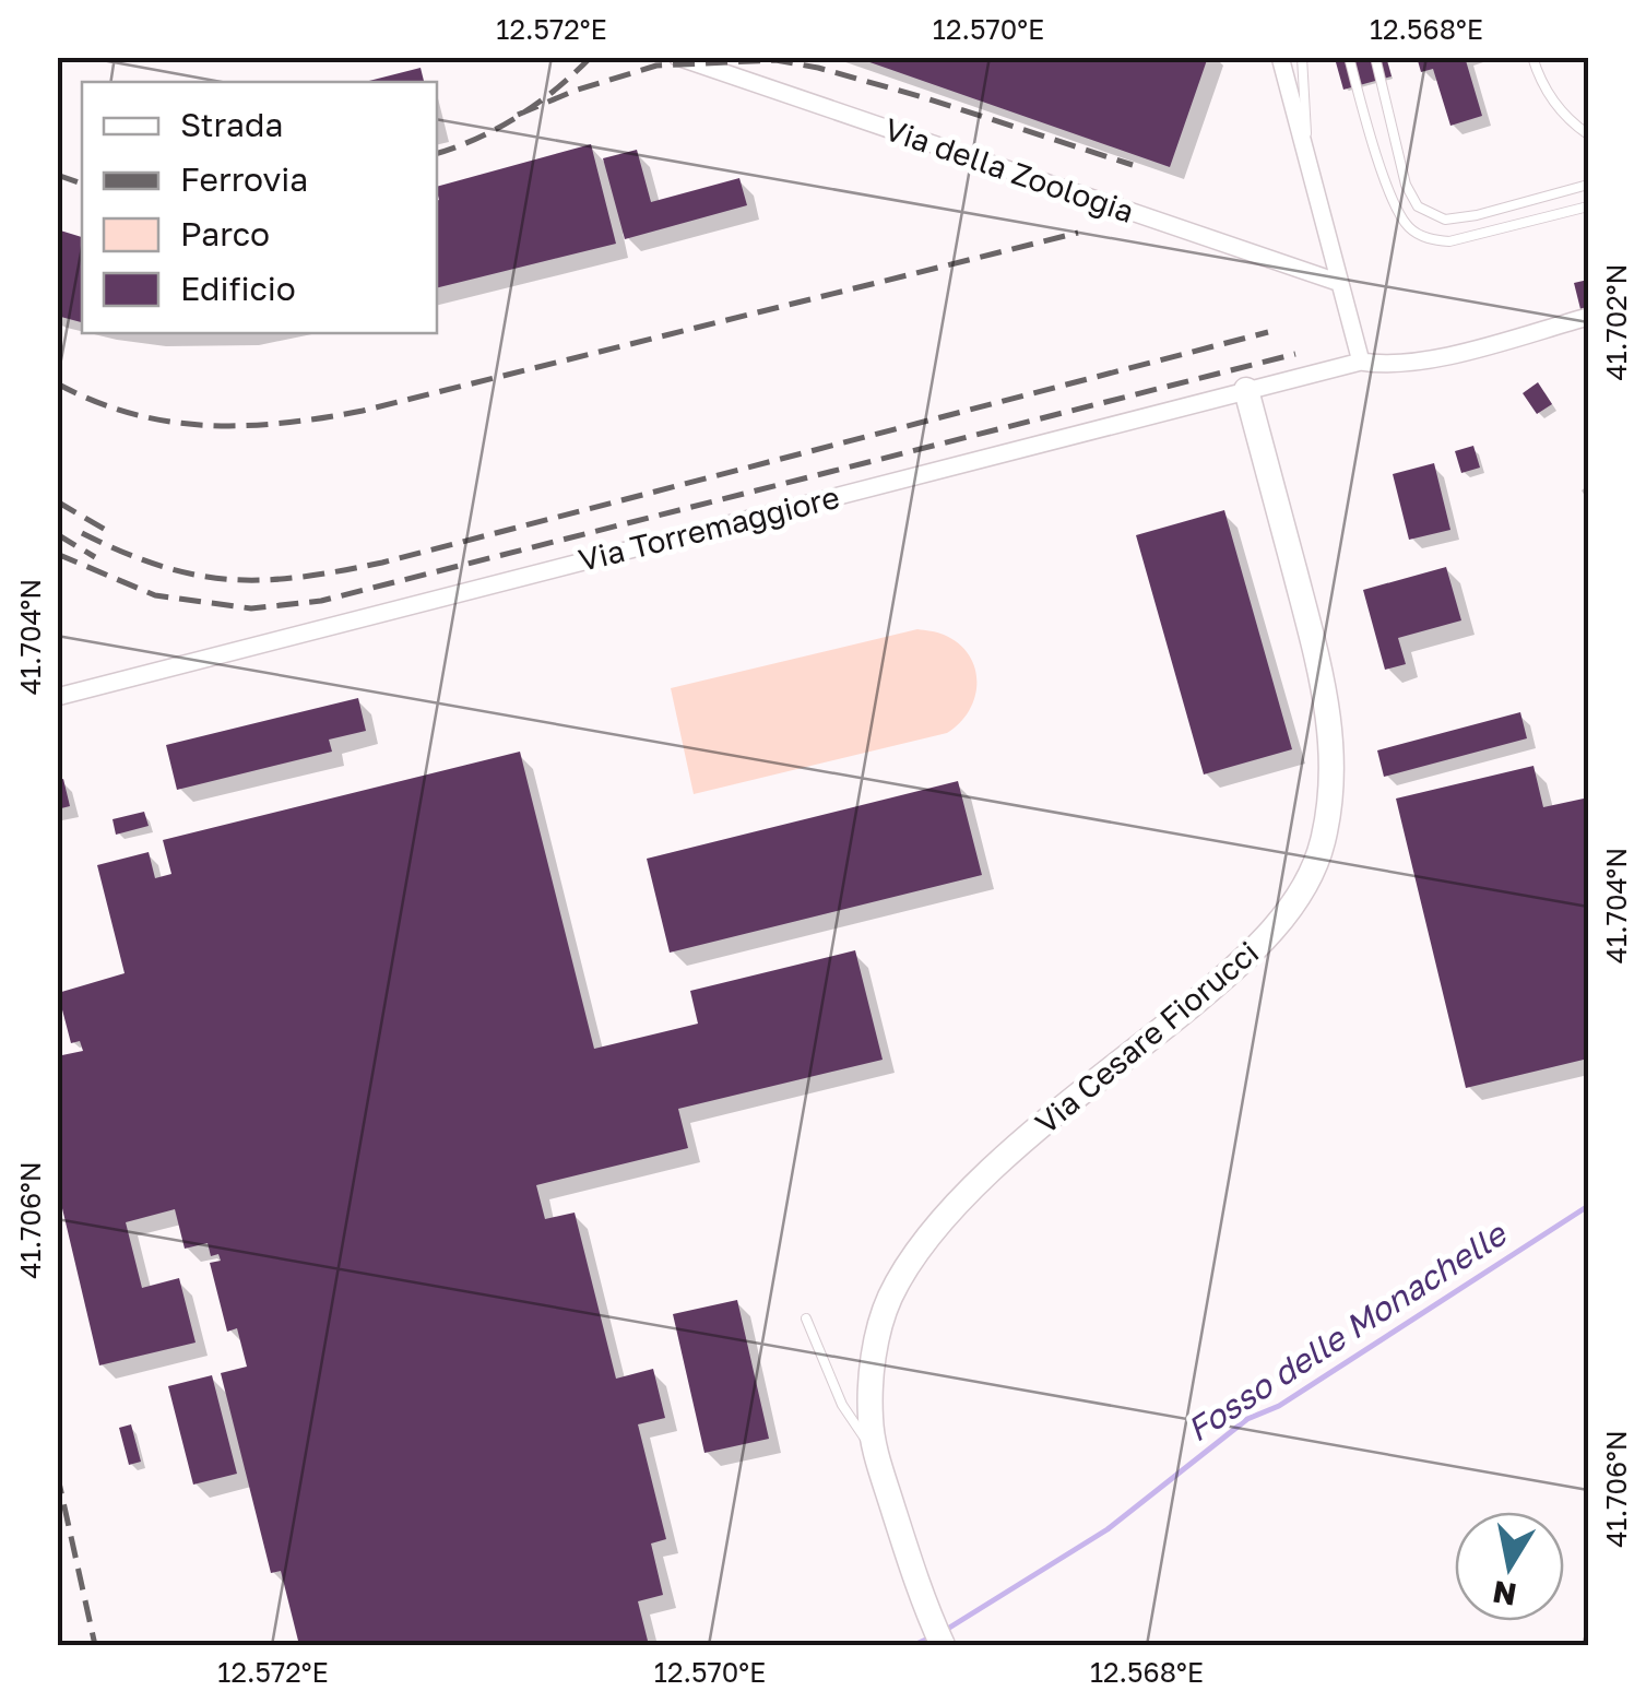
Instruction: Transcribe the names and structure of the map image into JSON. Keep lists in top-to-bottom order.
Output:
{
  "streets": {
    "street": ["Via della Zoologia", "Via Torremaggiore", "Via Cesare Fiorucci"]
  },
  "crossings": [
    ["Via Torremaggiore", "Via Cesare Fiorucci"]
  ],
  "water": ["Fosso delle Monachelle"],
  "legend": [
    "Strada",
    "Ferrovia",
    "Parco",
    "Edificio"
  ],
  "north": "bottom",
  "coordinates": [
    "12.572°E",
    "12.570°E",
    "12.568°E",
    "41.702°N",
    "41.704°N",
    "41.706°N"
  ]
}
